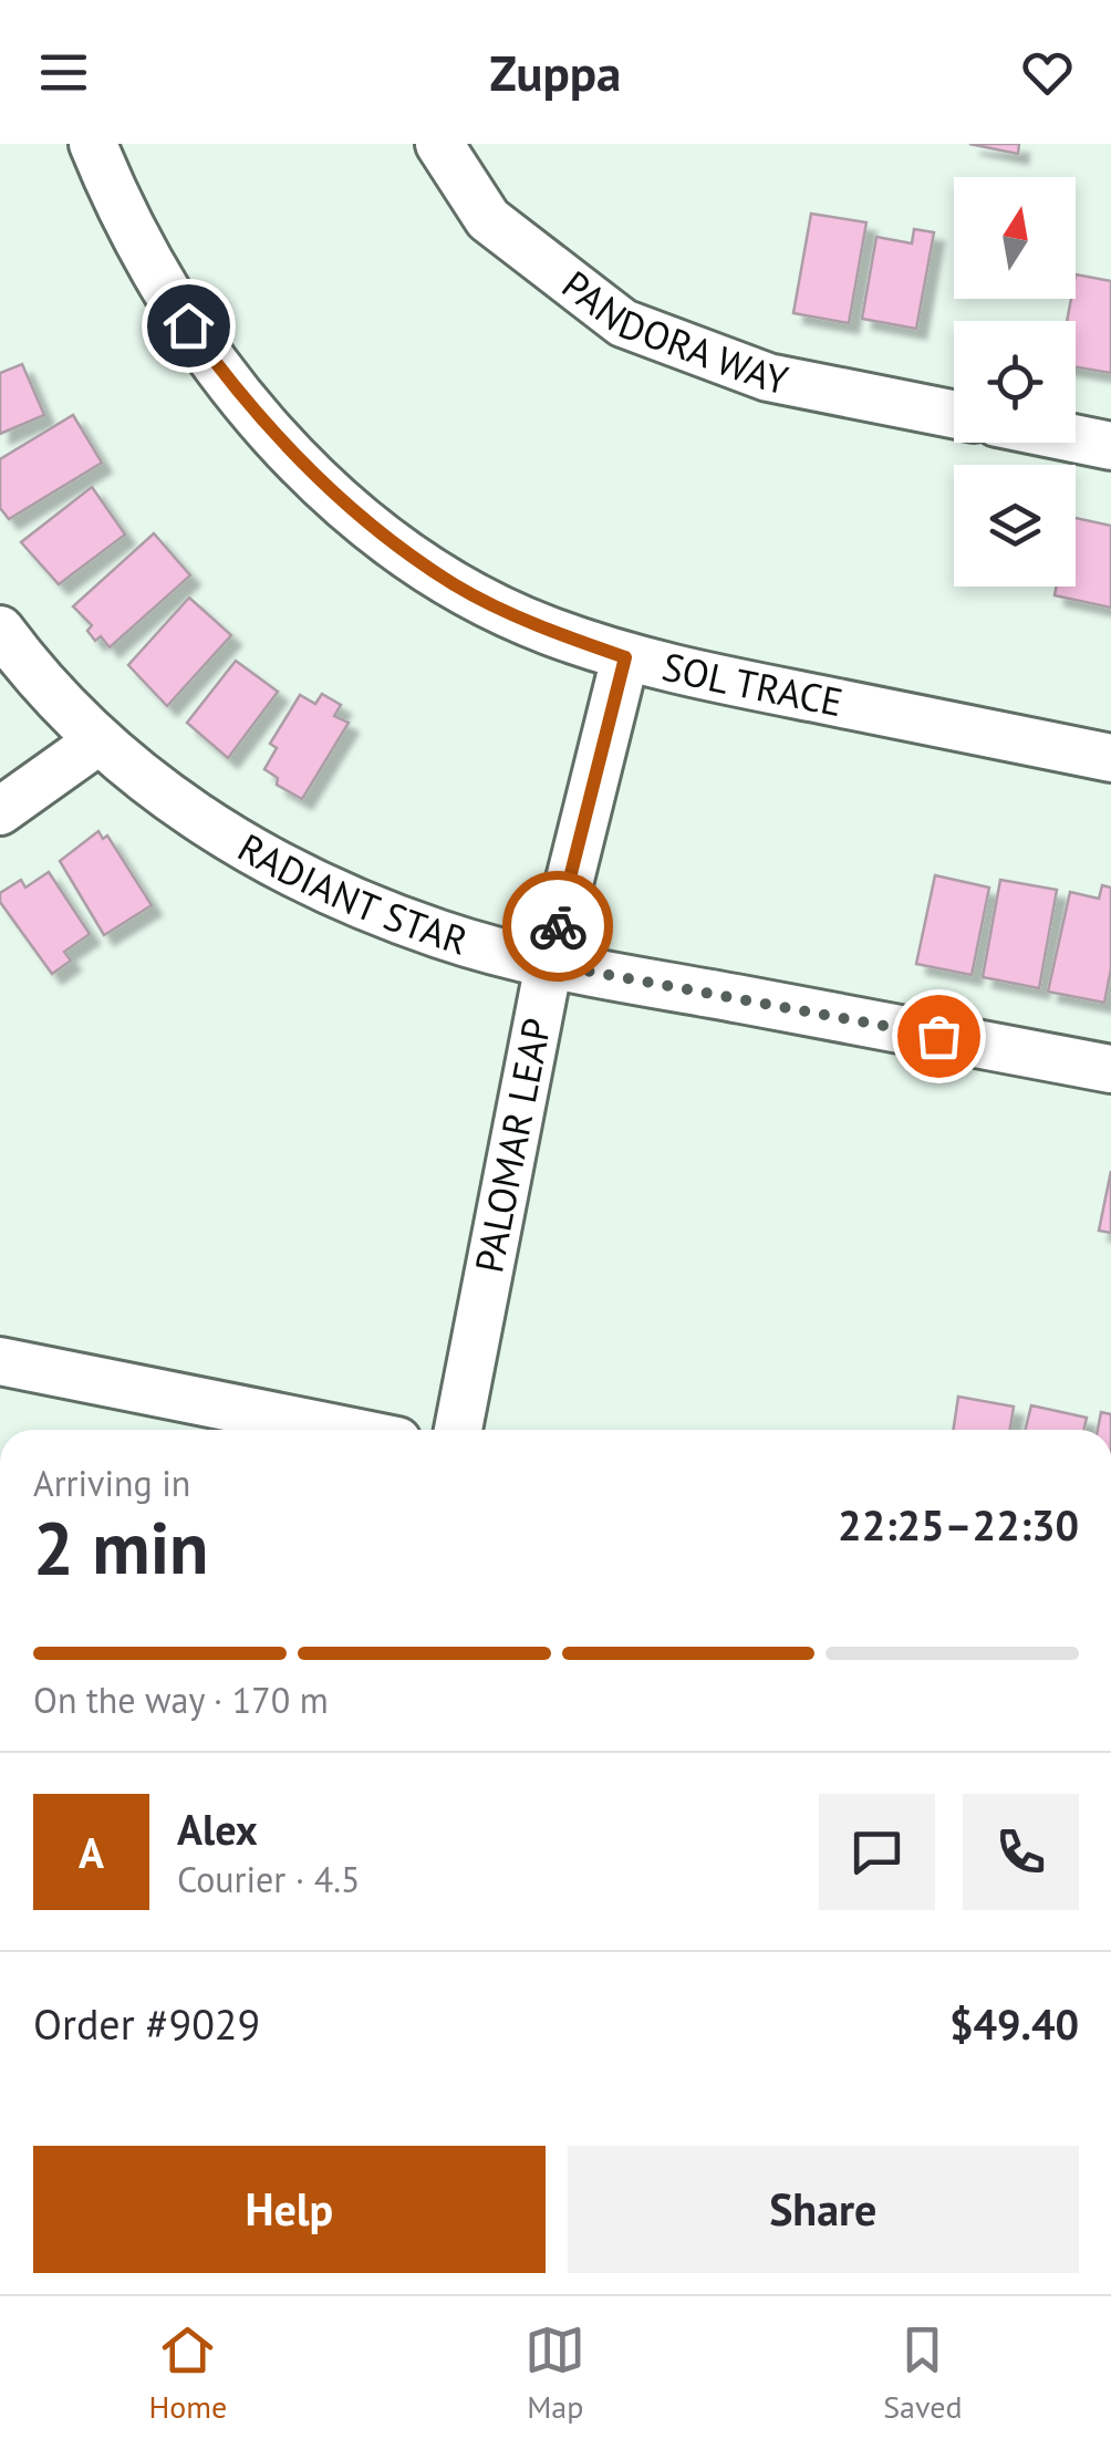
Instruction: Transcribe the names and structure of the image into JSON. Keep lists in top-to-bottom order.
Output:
{
  "streets": {
    "street": [
      "PANDORA WAY",
      "SOL TRACE",
      "RADIANT STAR",
      "PALOMAR LEAP"
    ]
  },
  "crossings": [
    ["SOL TRACE", "PALOMAR LEAP"],
    ["RADIANT STAR", "PALOMAR LEAP"]
  ],
  "north": "top",
  "page": {
    "header": "Zuppa",
    "heading": ["2 min", "Arriving in", "22:25–22:30"],
    "panel": [
      "Alex",
      "Courier · 4.5",
      "Order #9029",
      "$49.40"
    ],
    "bar": "On the way · 170 m",
    "round": "A",
    "buttons": ["Help", "Share"],
    "tabs": ["Home", "Map", "Saved"]
  }
}
